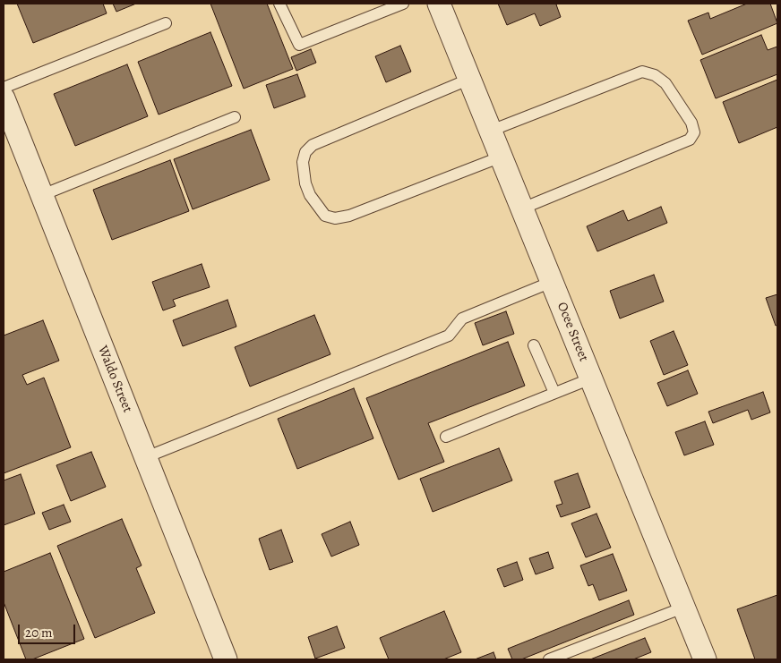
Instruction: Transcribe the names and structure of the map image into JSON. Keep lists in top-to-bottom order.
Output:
{
  "streets": {
    "street": ["Ocee Street", "Waldo Street"]
  },
  "scale_bar": "20 m"
}
